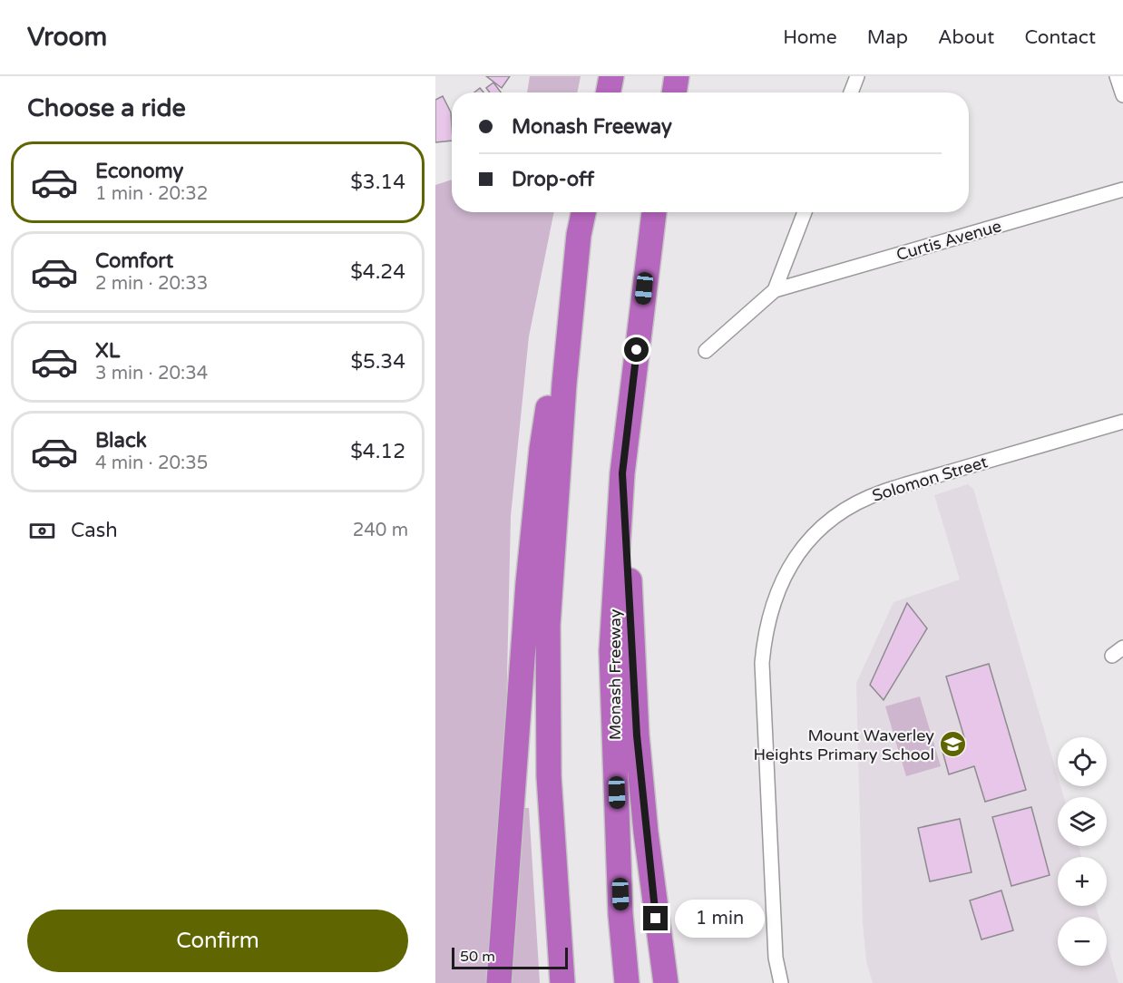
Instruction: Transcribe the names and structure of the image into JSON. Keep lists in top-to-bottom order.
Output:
{
  "streets": {
    "highway": ["Monash Freeway"],
    "street": ["Curtis Avenue", "Solomon Street"]
  },
  "places": {
    "school or university": ["Mount Waverley Heights Primary School"]
  },
  "scale_bar": "50 m",
  "page": {
    "header": "Vroom",
    "nav": [
      "Home",
      "Map",
      "About",
      "Contact"
    ],
    "heading": "Choose a ride",
    "banner": ["Monash Freeway", "Drop-off"],
    "list": [
      {
        "name": "Economy",
        "note": "1 min · 20:32",
        "value": "$3.14"
      },
      {
        "name": "Comfort",
        "note": "2 min · 20:33",
        "value": "$4.24"
      },
      {
        "name": "XL",
        "note": "3 min · 20:34",
        "value": "$5.34"
      },
      {
        "name": "Black",
        "note": "4 min · 20:35",
        "value": "$4.12"
      }
    ],
    "pay": ["Cash", "240 m"],
    "map_buttons": ["+", "−"],
    "buttons": "Confirm",
    "bubble": "1 min",
    "scale": "50 m"
  }
}
